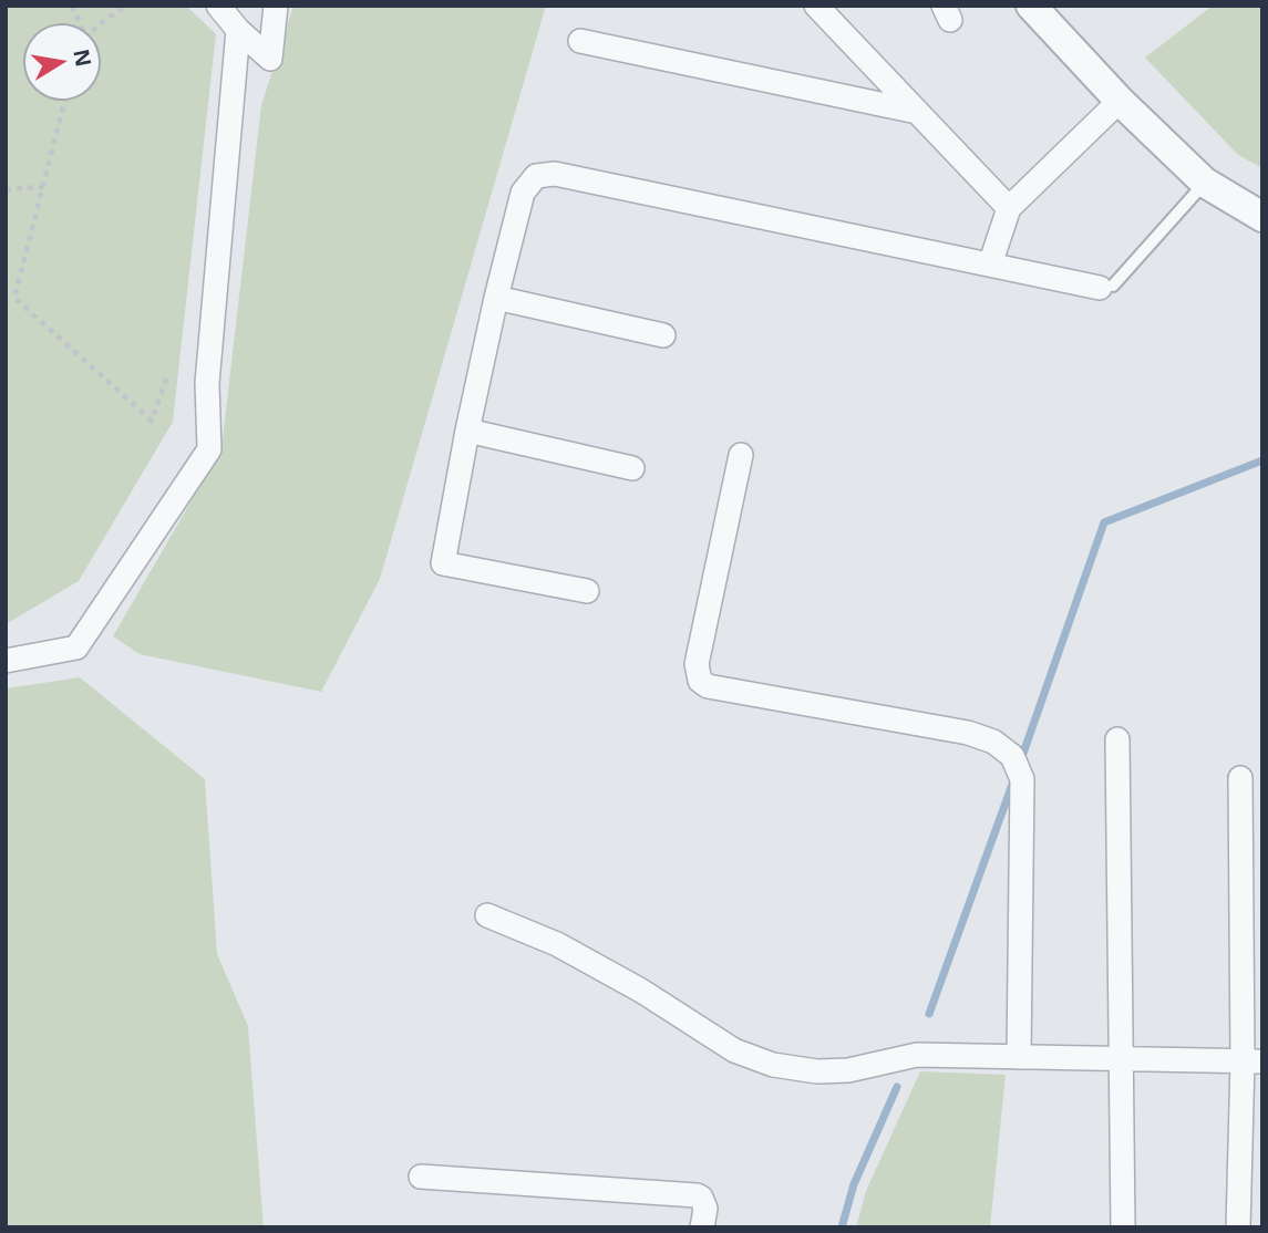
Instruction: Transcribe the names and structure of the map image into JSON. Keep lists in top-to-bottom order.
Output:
{
  "north": "right"
}
